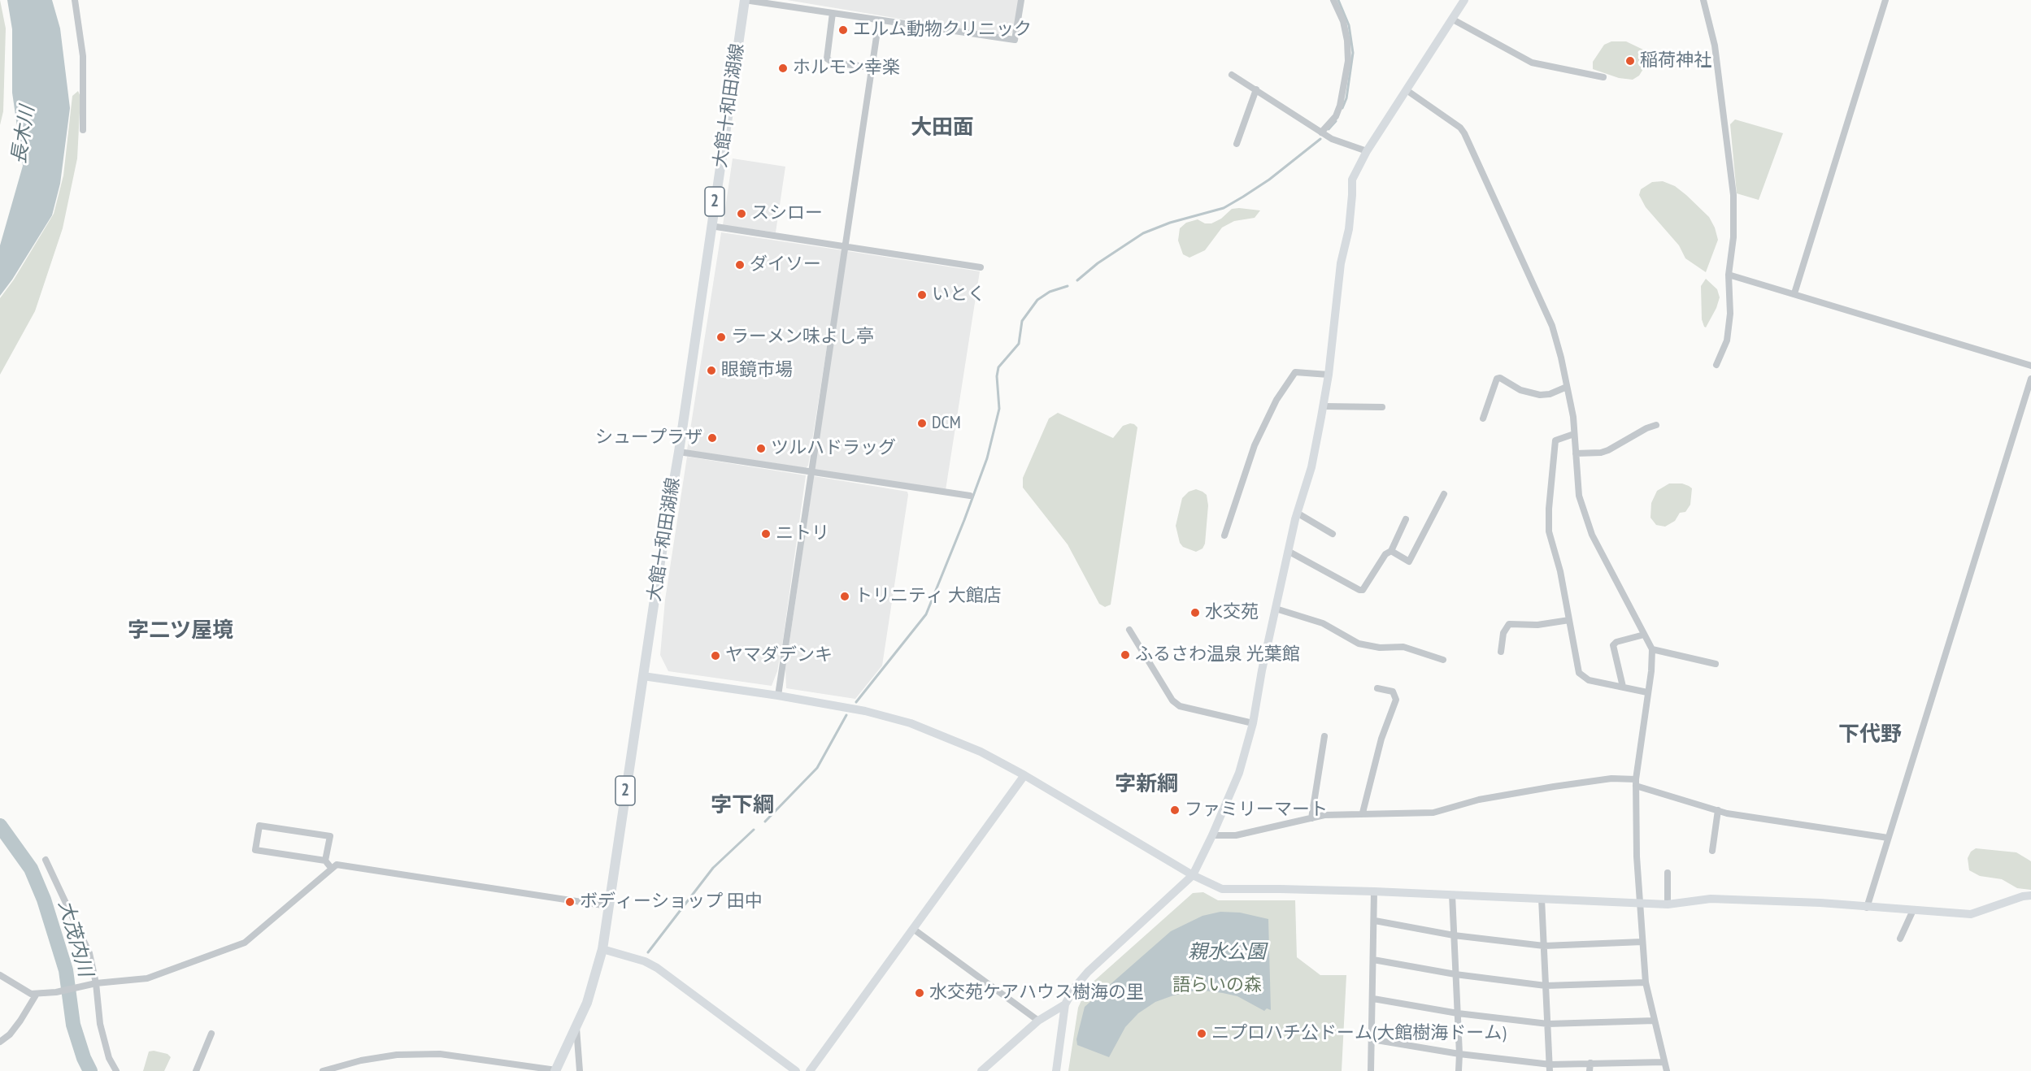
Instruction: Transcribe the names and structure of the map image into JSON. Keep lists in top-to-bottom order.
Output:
{
  "streets": {
    "main road": ["大館十和田湖線", "2"]
  },
  "districts": [
    "大田面",
    "字二ツ屋境",
    "下代野",
    "字新綱",
    "字下綱"
  ],
  "water": ["長木川", "大茂内川", "親水公園"],
  "parks": ["語らいの森"],
  "places": [
    "エルム動物クリニック",
    "稲荷神社",
    "ホルモン幸楽",
    "スシロー",
    "ダイソー",
    "いとく",
    "ラーメン味よし亭",
    "眼鏡市場",
    "DCM",
    "シュープラザ",
    "ツルハドラッグ",
    "ニトリ",
    "トリニティ 大館店",
    "水交苑",
    "ふるさわ温泉 光葉館",
    "ヤマダデンキ",
    "ファミリーマート",
    "ボディーショップ 田中",
    "水交苑ケアハウス樹海の里",
    "ニプロハチ公ドーム(大館樹海ドーム)"
  ]
}
